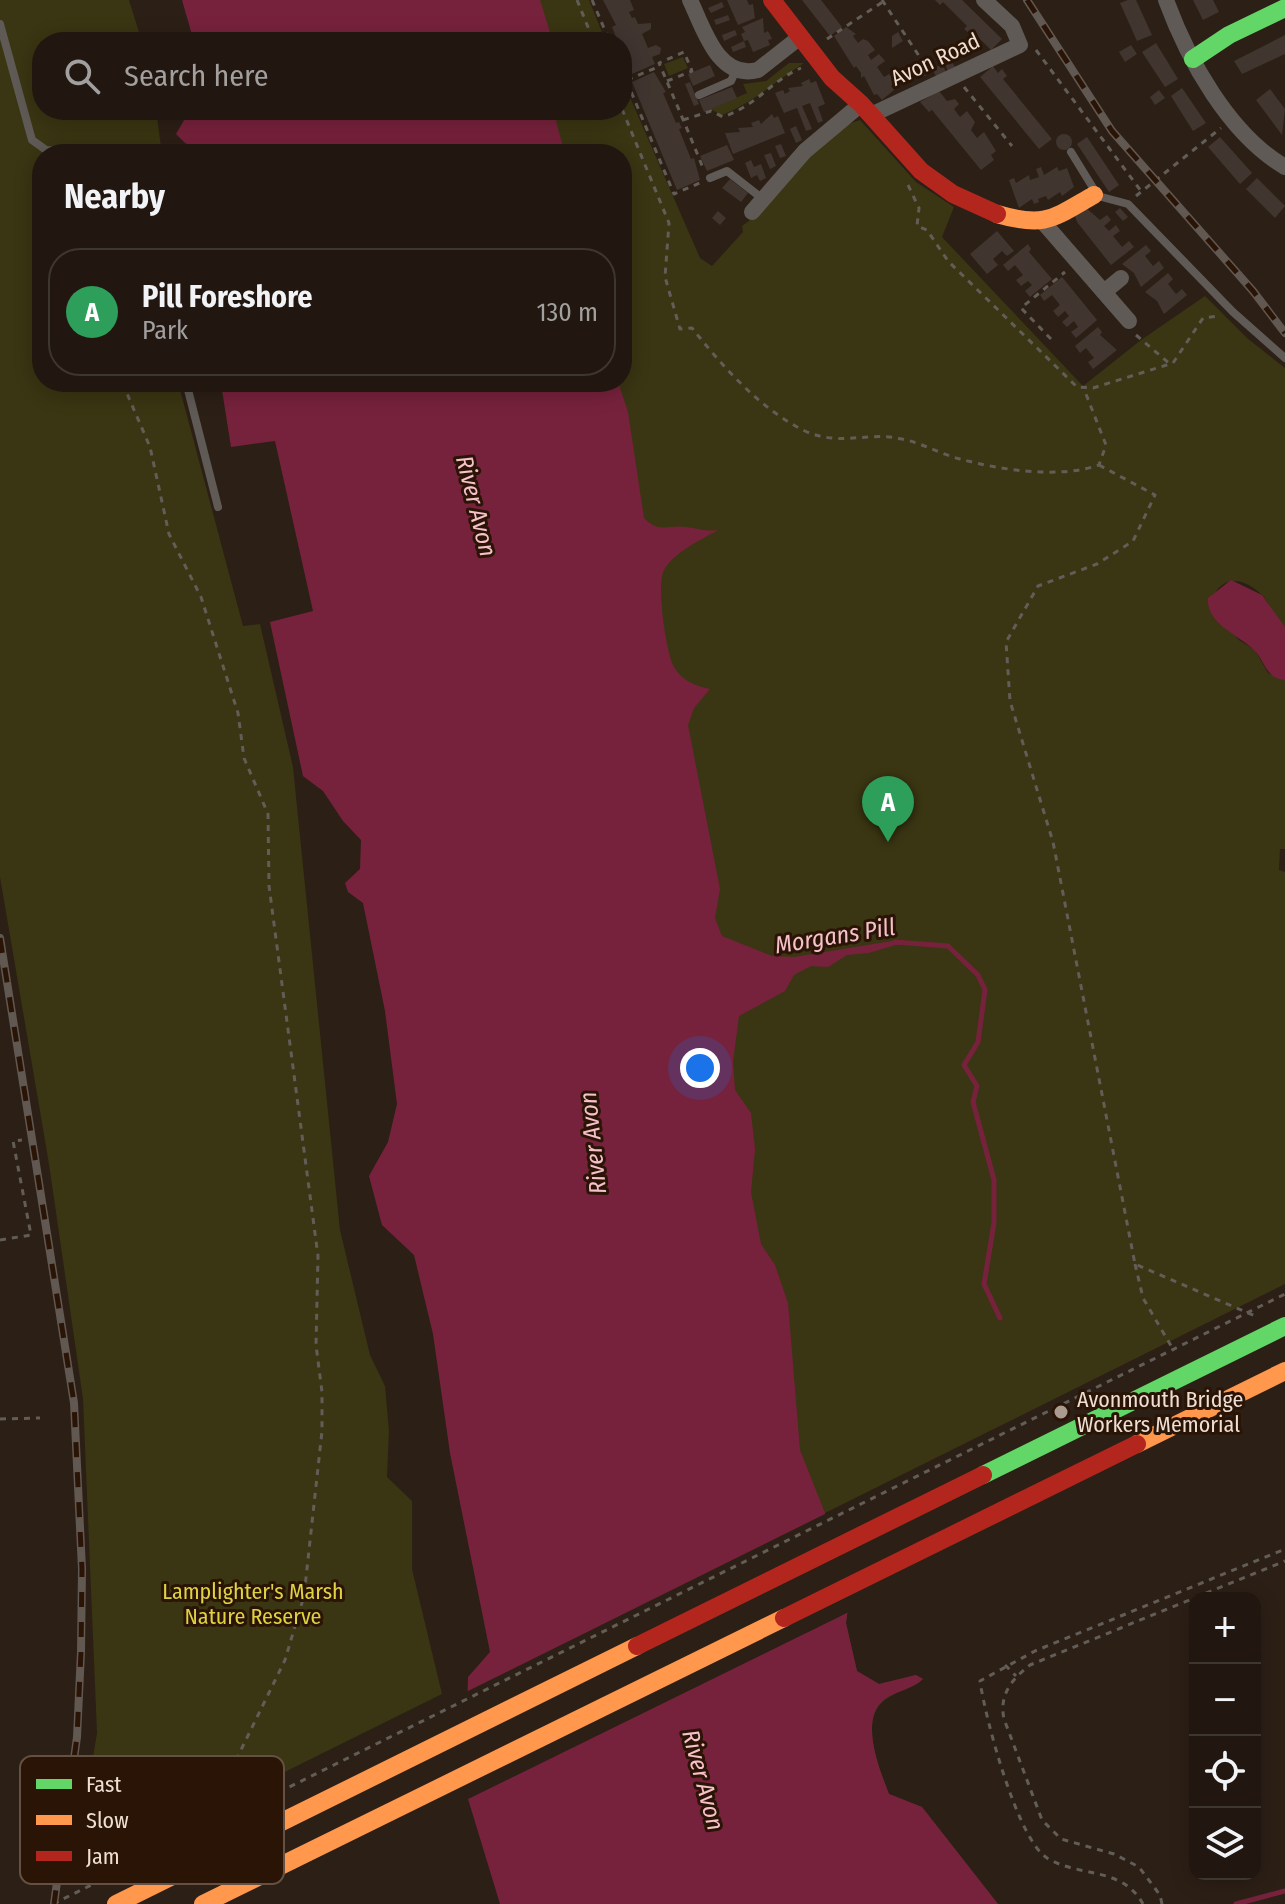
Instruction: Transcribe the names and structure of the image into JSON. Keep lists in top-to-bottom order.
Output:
{
  "streets": {
    "street": ["Avon Road"]
  },
  "water": ["River Avon", "Morgans Pill"],
  "parks": ["Lamplighter's Marsh Nature Reserve"],
  "places": ["Avonmouth Bridge Workers Memorial"],
  "legend": ["Fast", "Slow", "Jam"],
  "page": {
    "search": "Search here",
    "heading": "Nearby",
    "list": [
      {
        "mark": "A",
        "name": "Pill Foreshore",
        "note": "Park",
        "value": "130 m"
      }
    ],
    "pins": "A",
    "map_buttons": ["+", "−"]
  }
}
